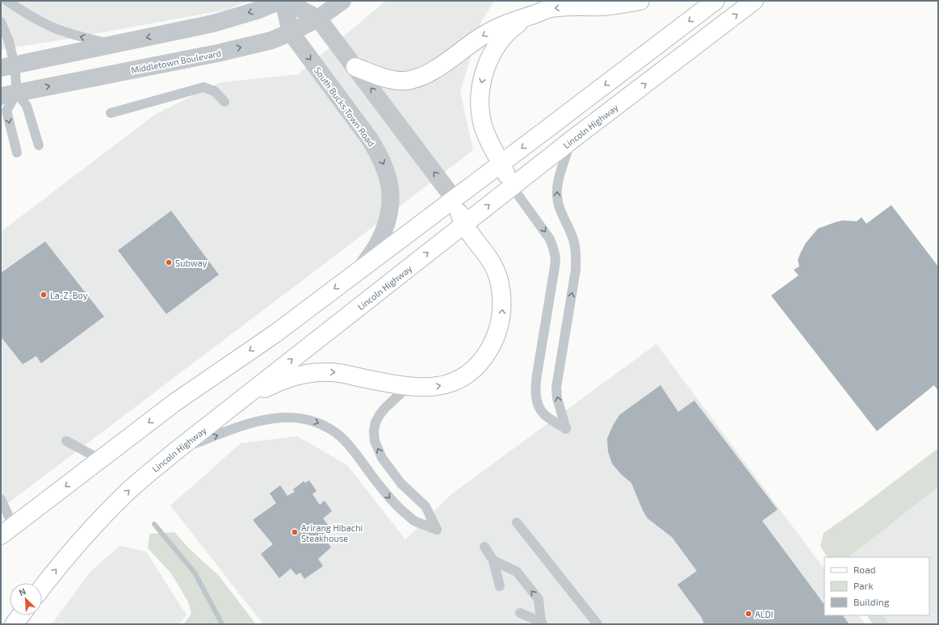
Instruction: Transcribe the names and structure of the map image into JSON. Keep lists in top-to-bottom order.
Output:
{
  "streets": {
    "main road": ["Lincoln Highway"],
    "street": ["Middletown Boulevard", "South Bucks Town Road"]
  },
  "crossings": [
    ["Middletown Boulevard", "South Bucks Town Road"]
  ],
  "places": [
    "Subway",
    "La-Z-Boy",
    "Arirang Hibachi Steakhouse",
    "ALDI"
  ],
  "legend": ["Road", "Park", "Building"],
  "north": "top left"
}
